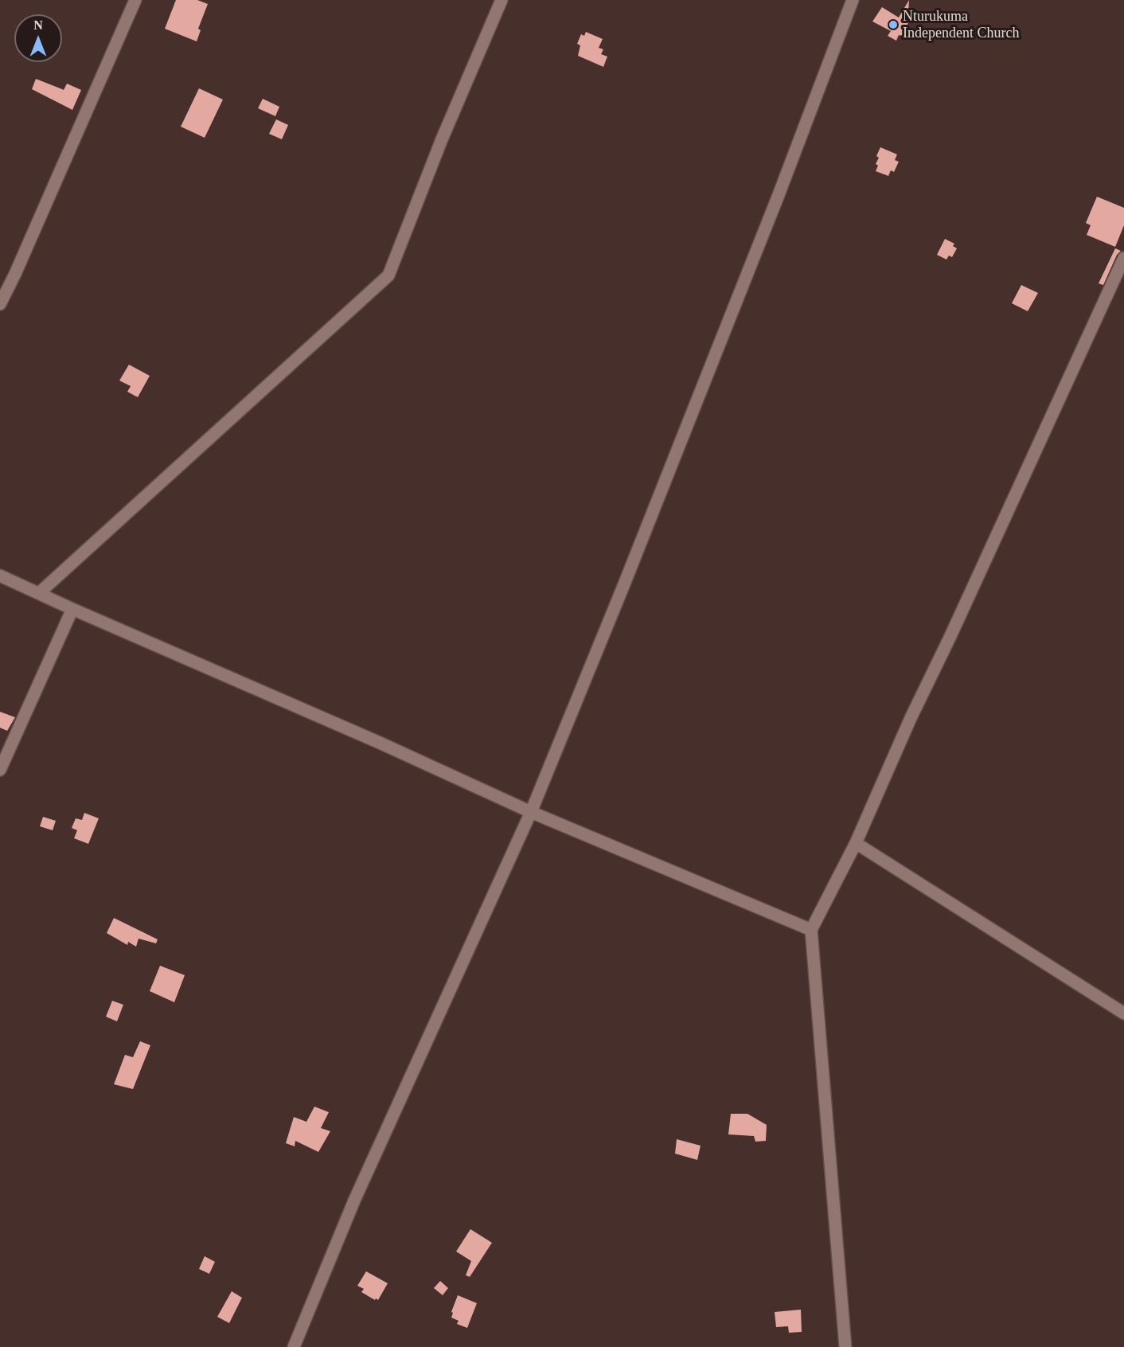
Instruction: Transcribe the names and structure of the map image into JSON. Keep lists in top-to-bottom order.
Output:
{
  "places": ["Nturukuma Independent Church"],
  "north": "top"
}
